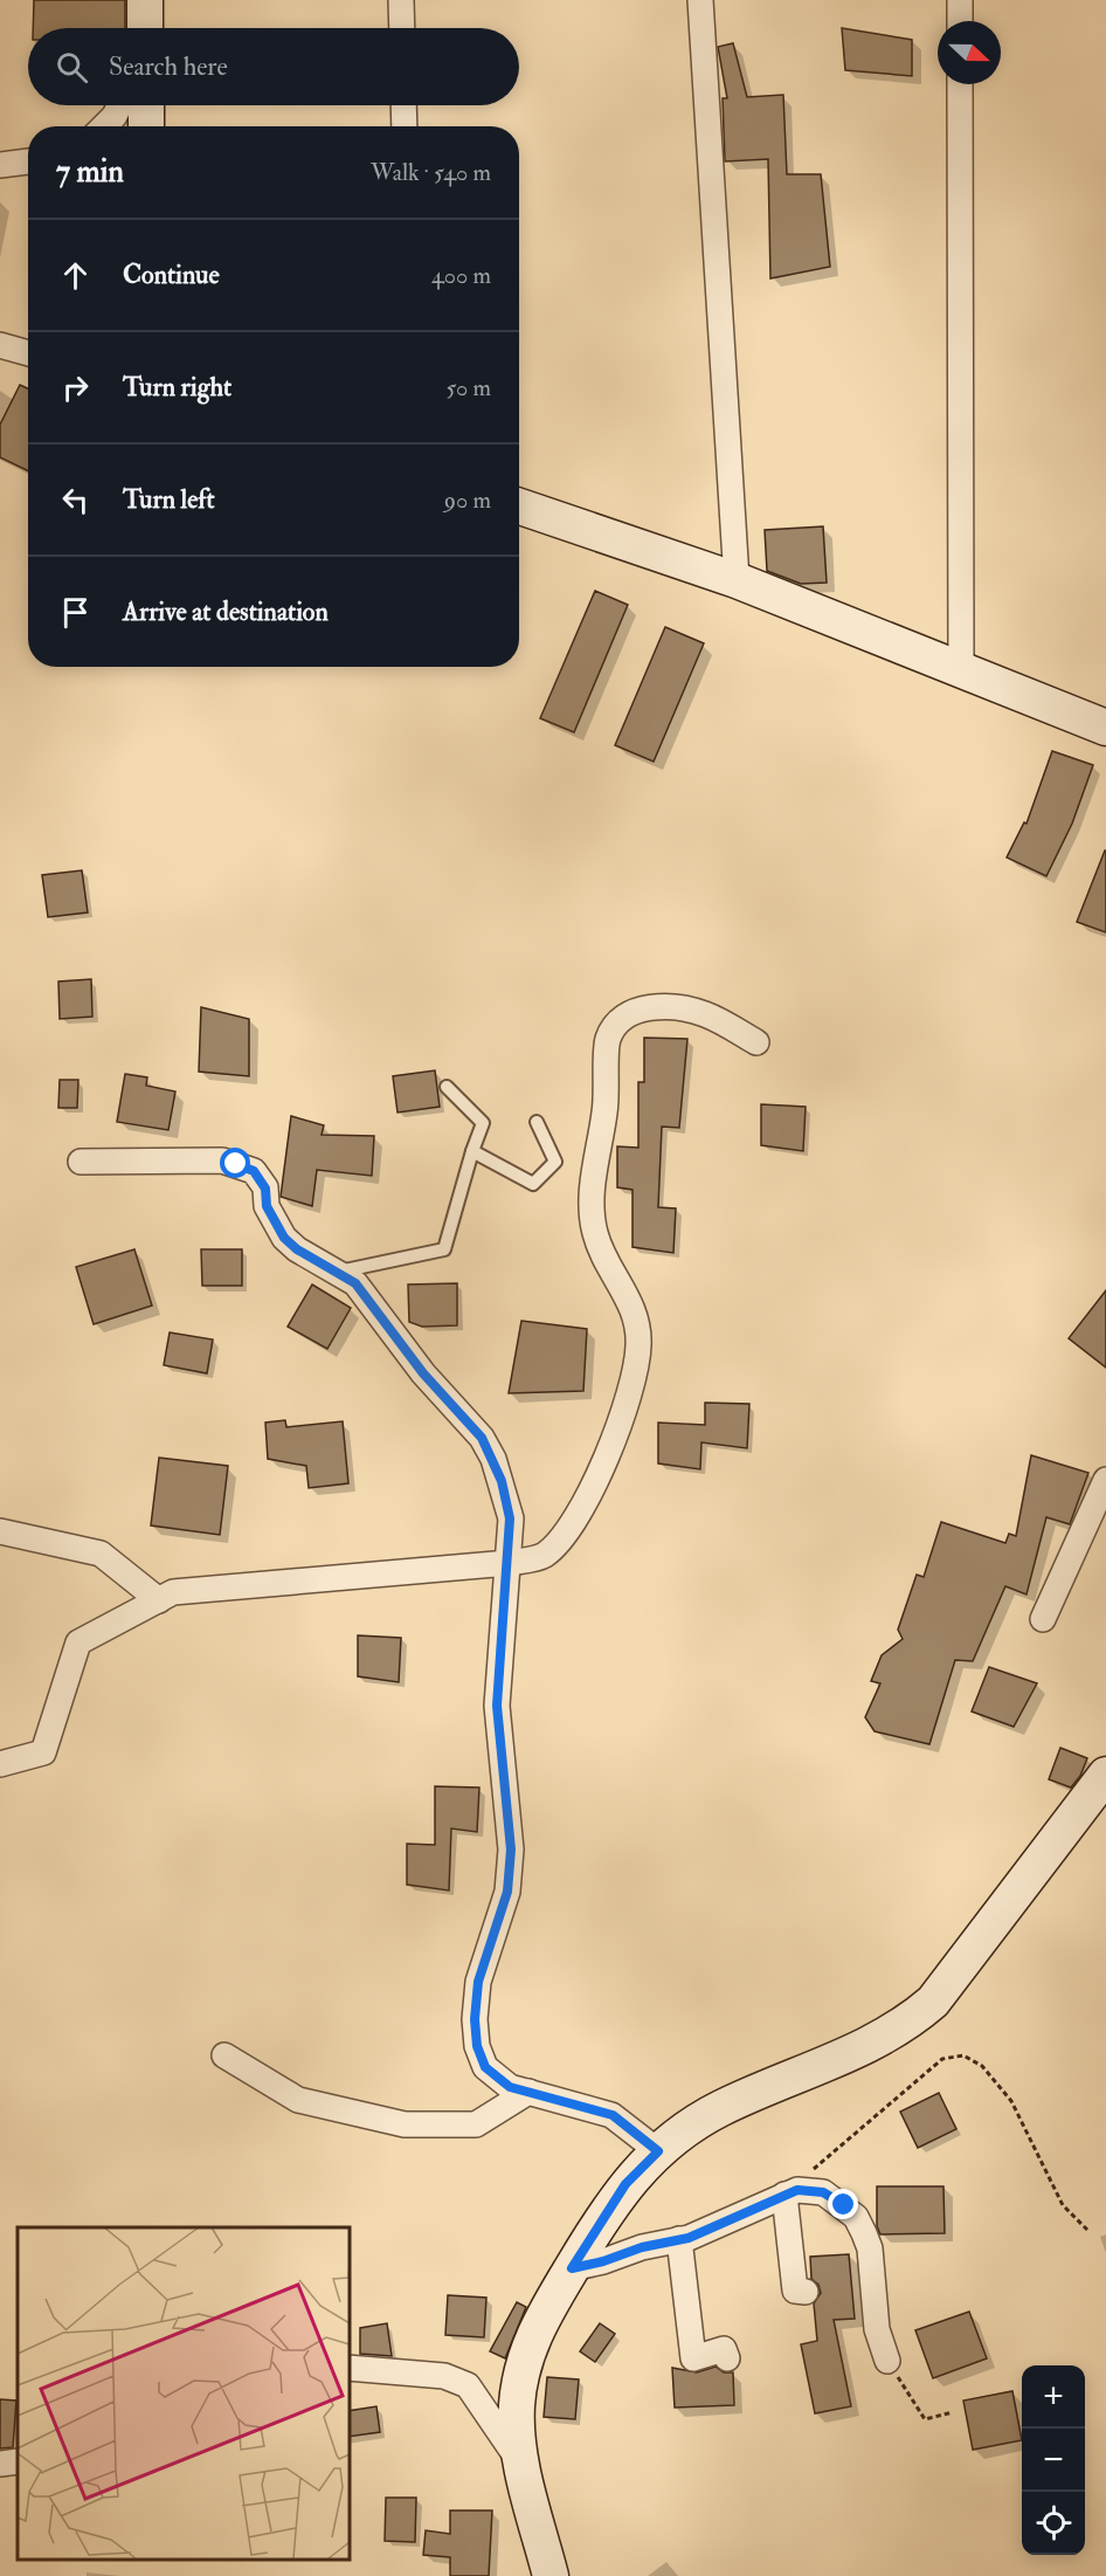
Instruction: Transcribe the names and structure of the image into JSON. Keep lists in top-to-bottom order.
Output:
{
  "north": "right",
  "page": {
    "search": "Search here",
    "heading": ["7 min", "Walk · 540 m"],
    "list": [
      ["Continue", "400 m"],
      ["Turn right", "50 m"],
      ["Turn left", "90 m"],
      "Arrive at destination"
    ],
    "map_buttons": ["+", "−"]
  }
}
